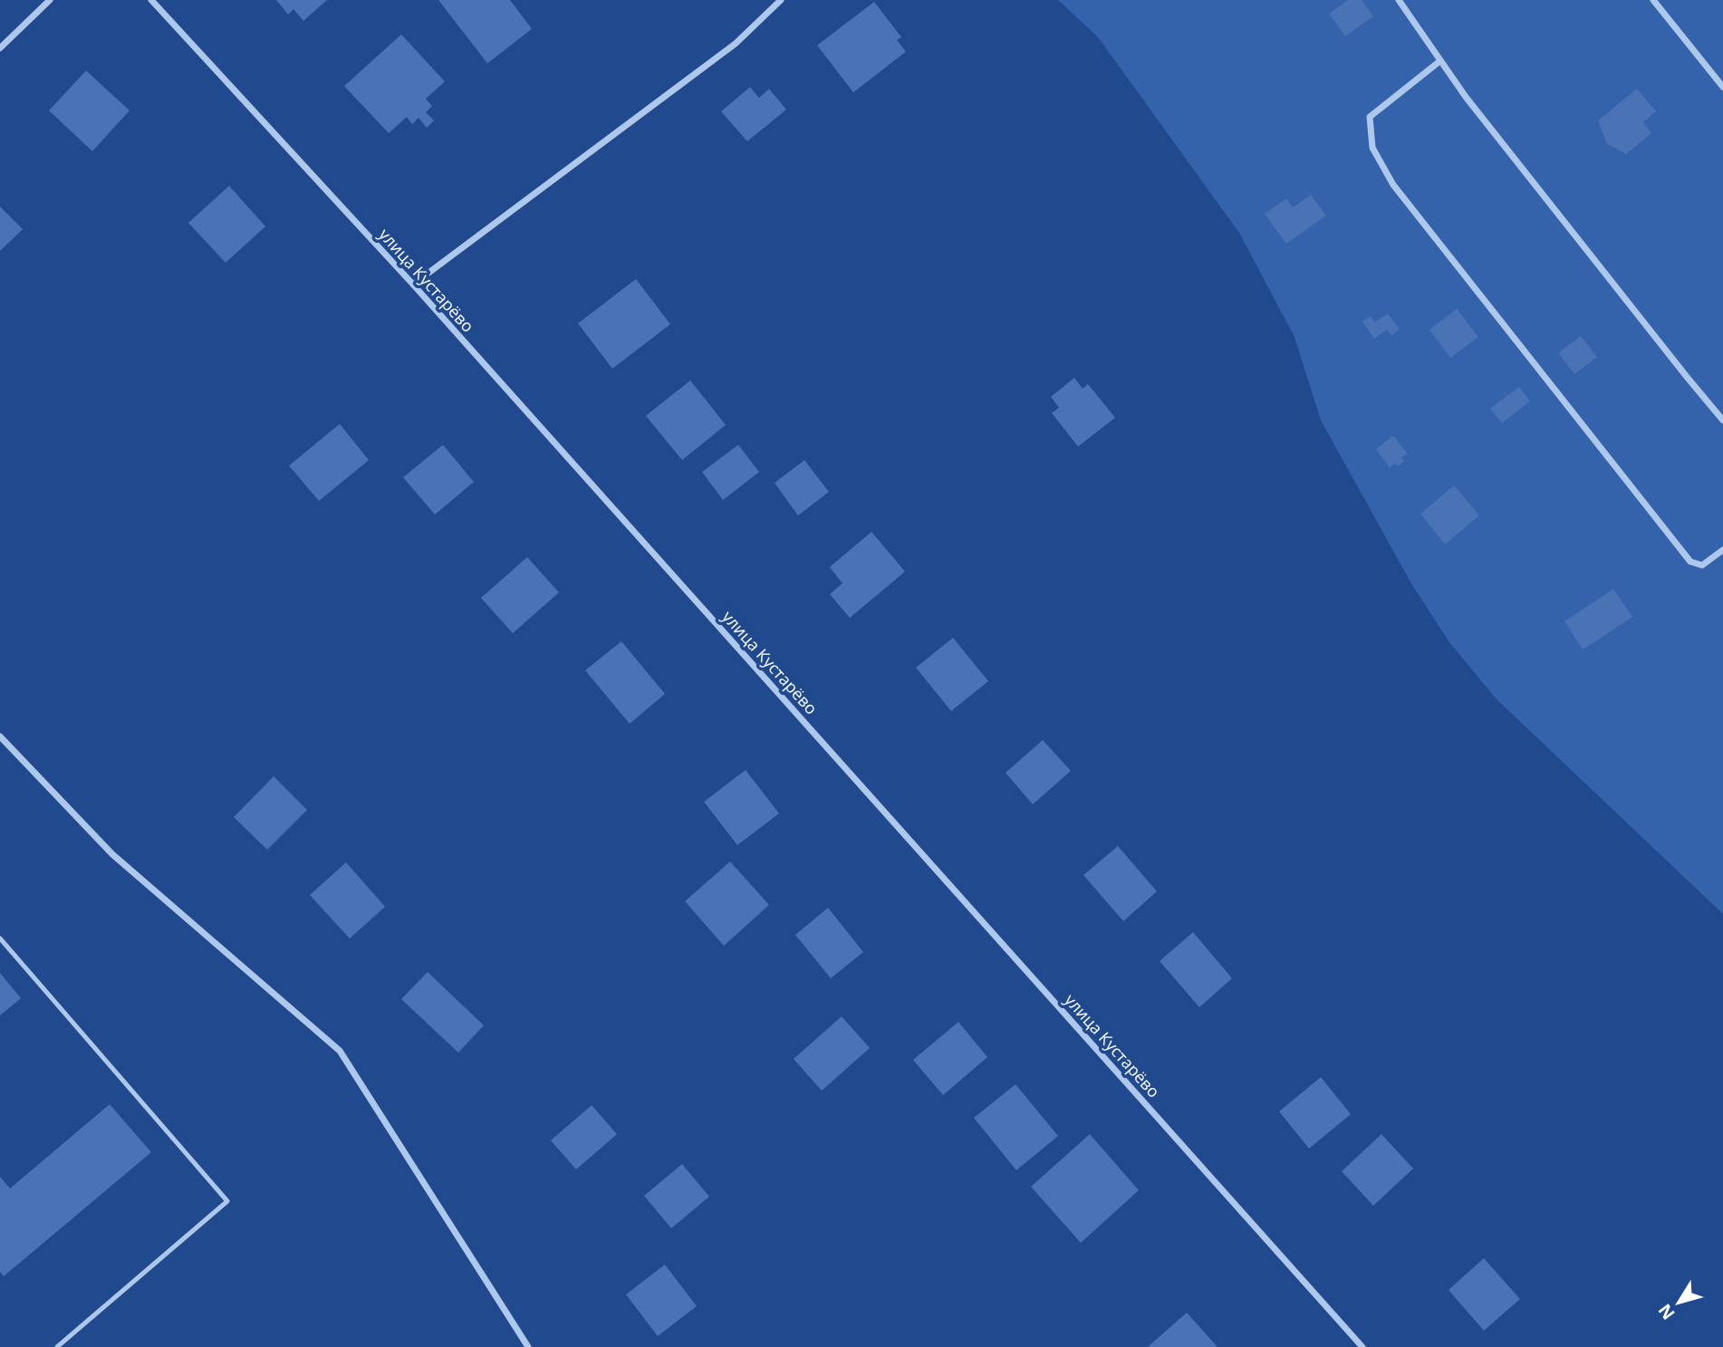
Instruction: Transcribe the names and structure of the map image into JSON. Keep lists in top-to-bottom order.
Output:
{
  "streets": {
    "street": ["улица Кустарёво"]
  },
  "north": "bottom left"
}
